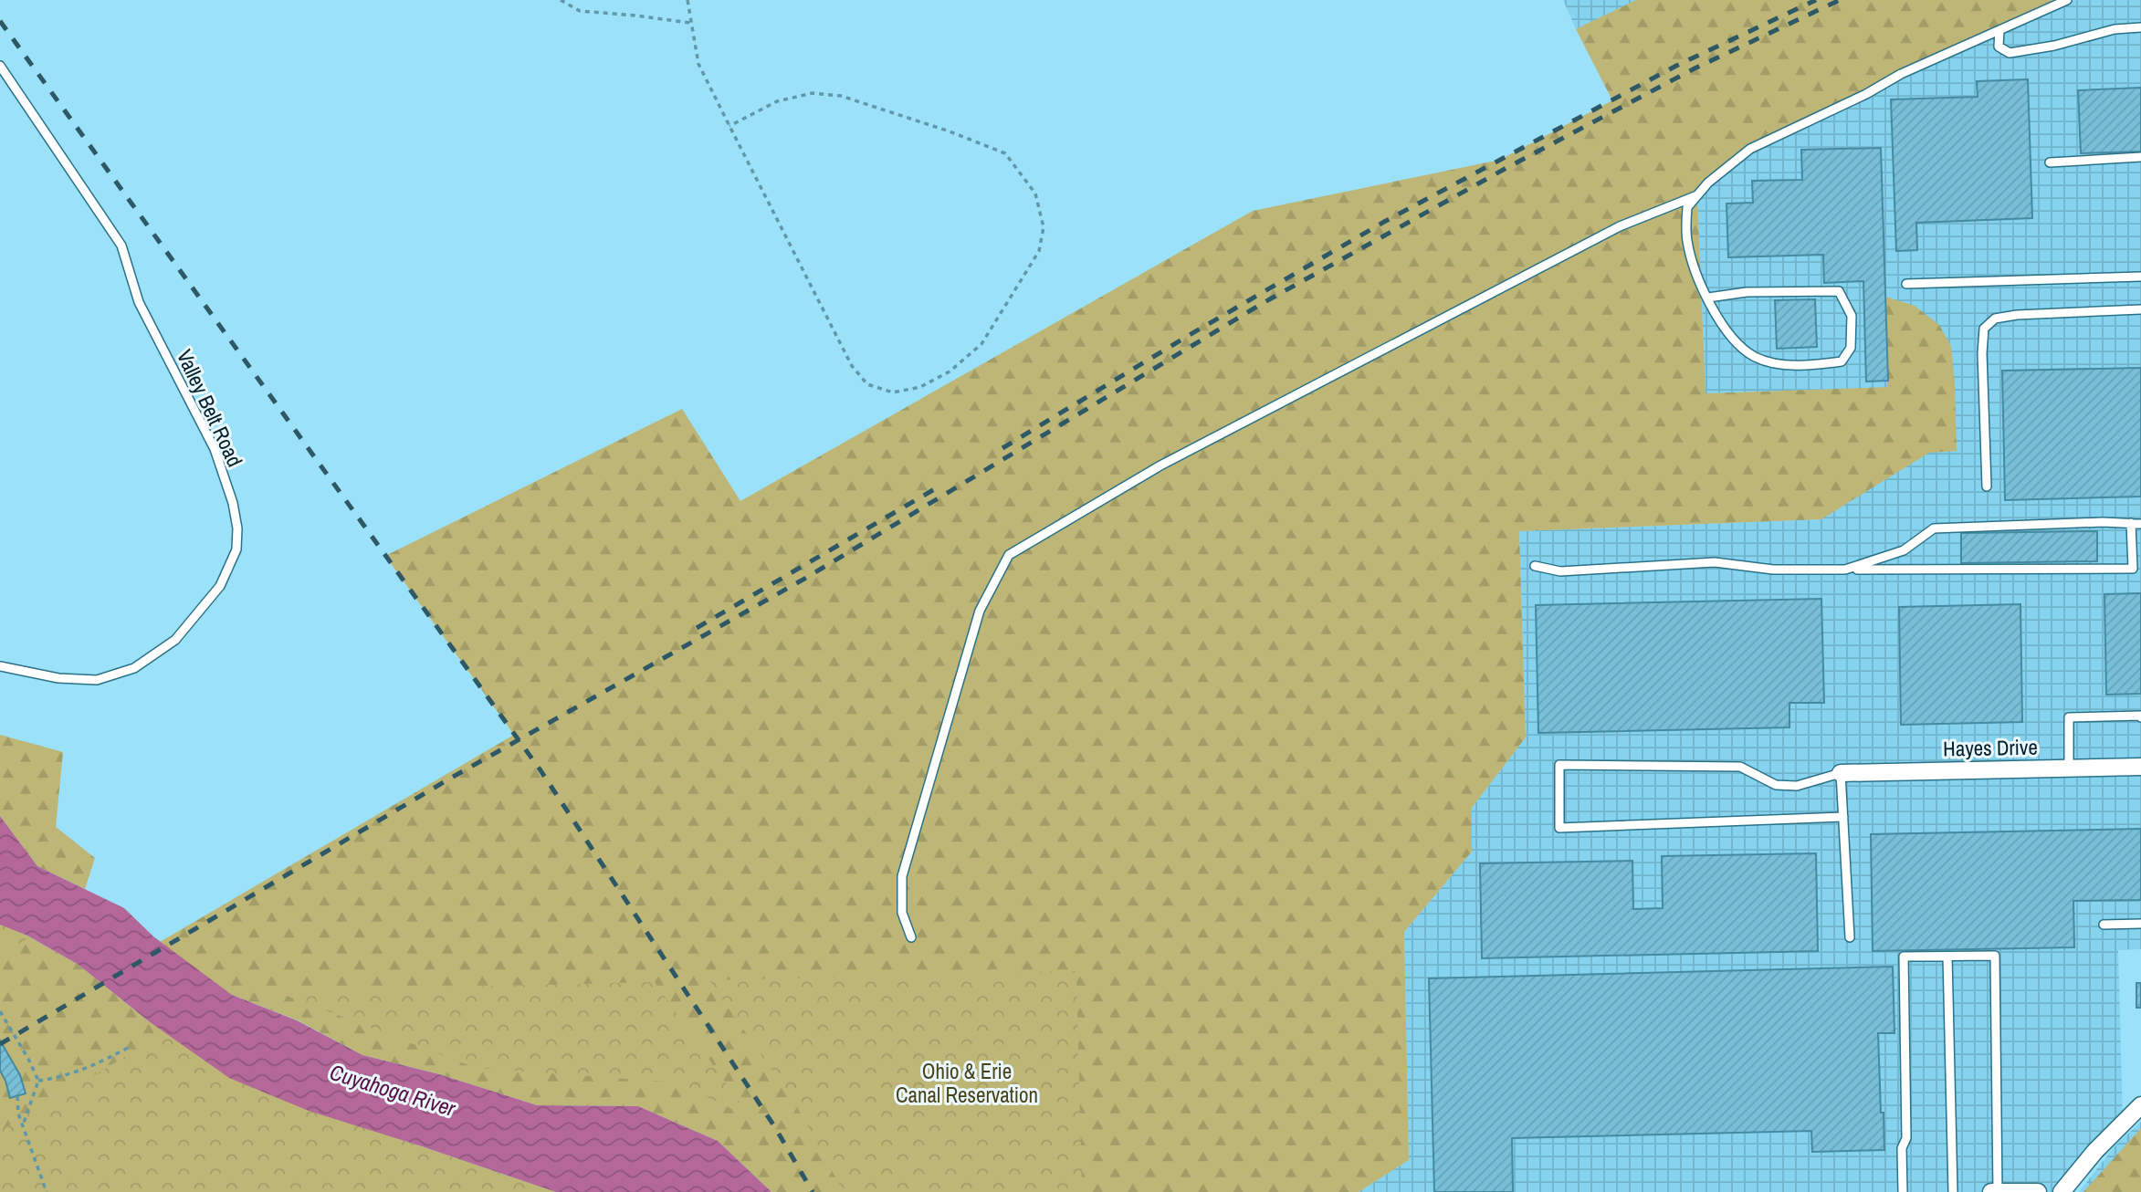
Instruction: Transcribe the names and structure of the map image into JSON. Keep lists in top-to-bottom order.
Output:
{
  "streets": {
    "street": ["Hayes Drive"],
    "lane": ["Valley Belt Road"]
  },
  "water": ["Cuyahoga River"],
  "parks": ["Ohio & Erie Canal Reservation"]
}
